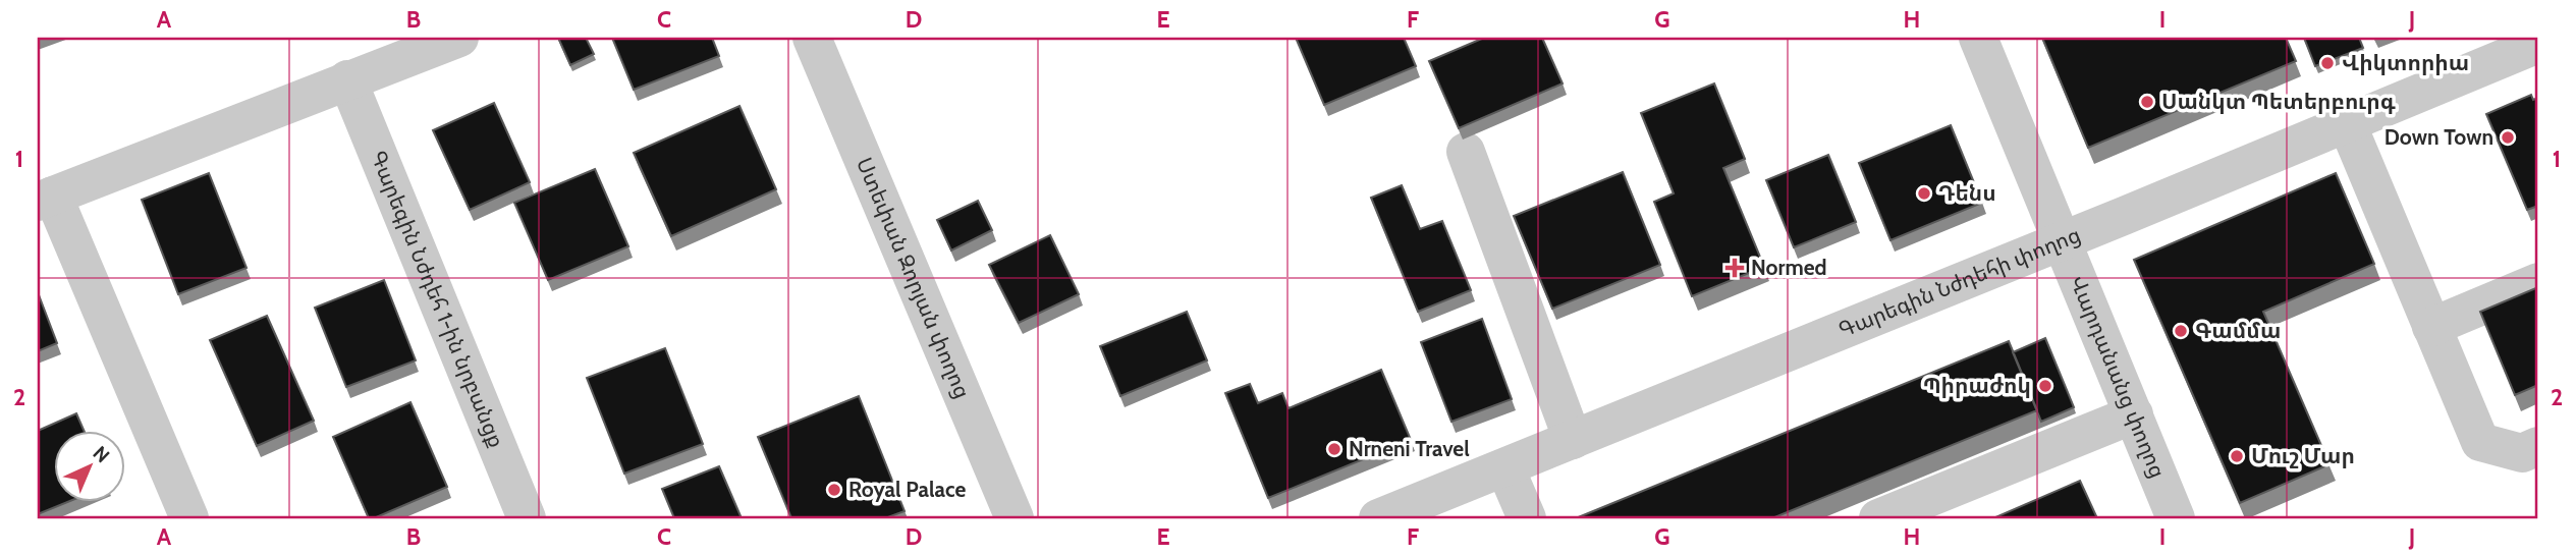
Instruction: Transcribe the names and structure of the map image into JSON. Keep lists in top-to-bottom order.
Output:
{
  "streets": {
    "street": [
      "Ստեփան Զորյան փողոց",
      "Գարեգին Նժդեհի փողոց",
      "Գարեգին Նժդեհ 1-ին նրբանցք",
      "Վարդանանց փողոց"
    ]
  },
  "crossings": [
    ["Գարեգին Նժդեհի փողոց", "Վարդանանց փողոց"]
  ],
  "places": {
    "other": [
      "Վիկտորիա",
      "Սանկտ Պետերբուրգ",
      "Down Town",
      "Դենս",
      "Գամմա",
      "Պիրաժոկ",
      "Nrneni Travel",
      "Մուշ Մար",
      "Royal Palace"
    ],
    "health": ["Normed"]
  },
  "north": "top right",
  "grid": {
    "columns": [
      "A",
      "B",
      "C",
      "D",
      "E",
      "F",
      "G",
      "H",
      "I",
      "J"
    ],
    "rows": ["1", "2"]
  }
}
